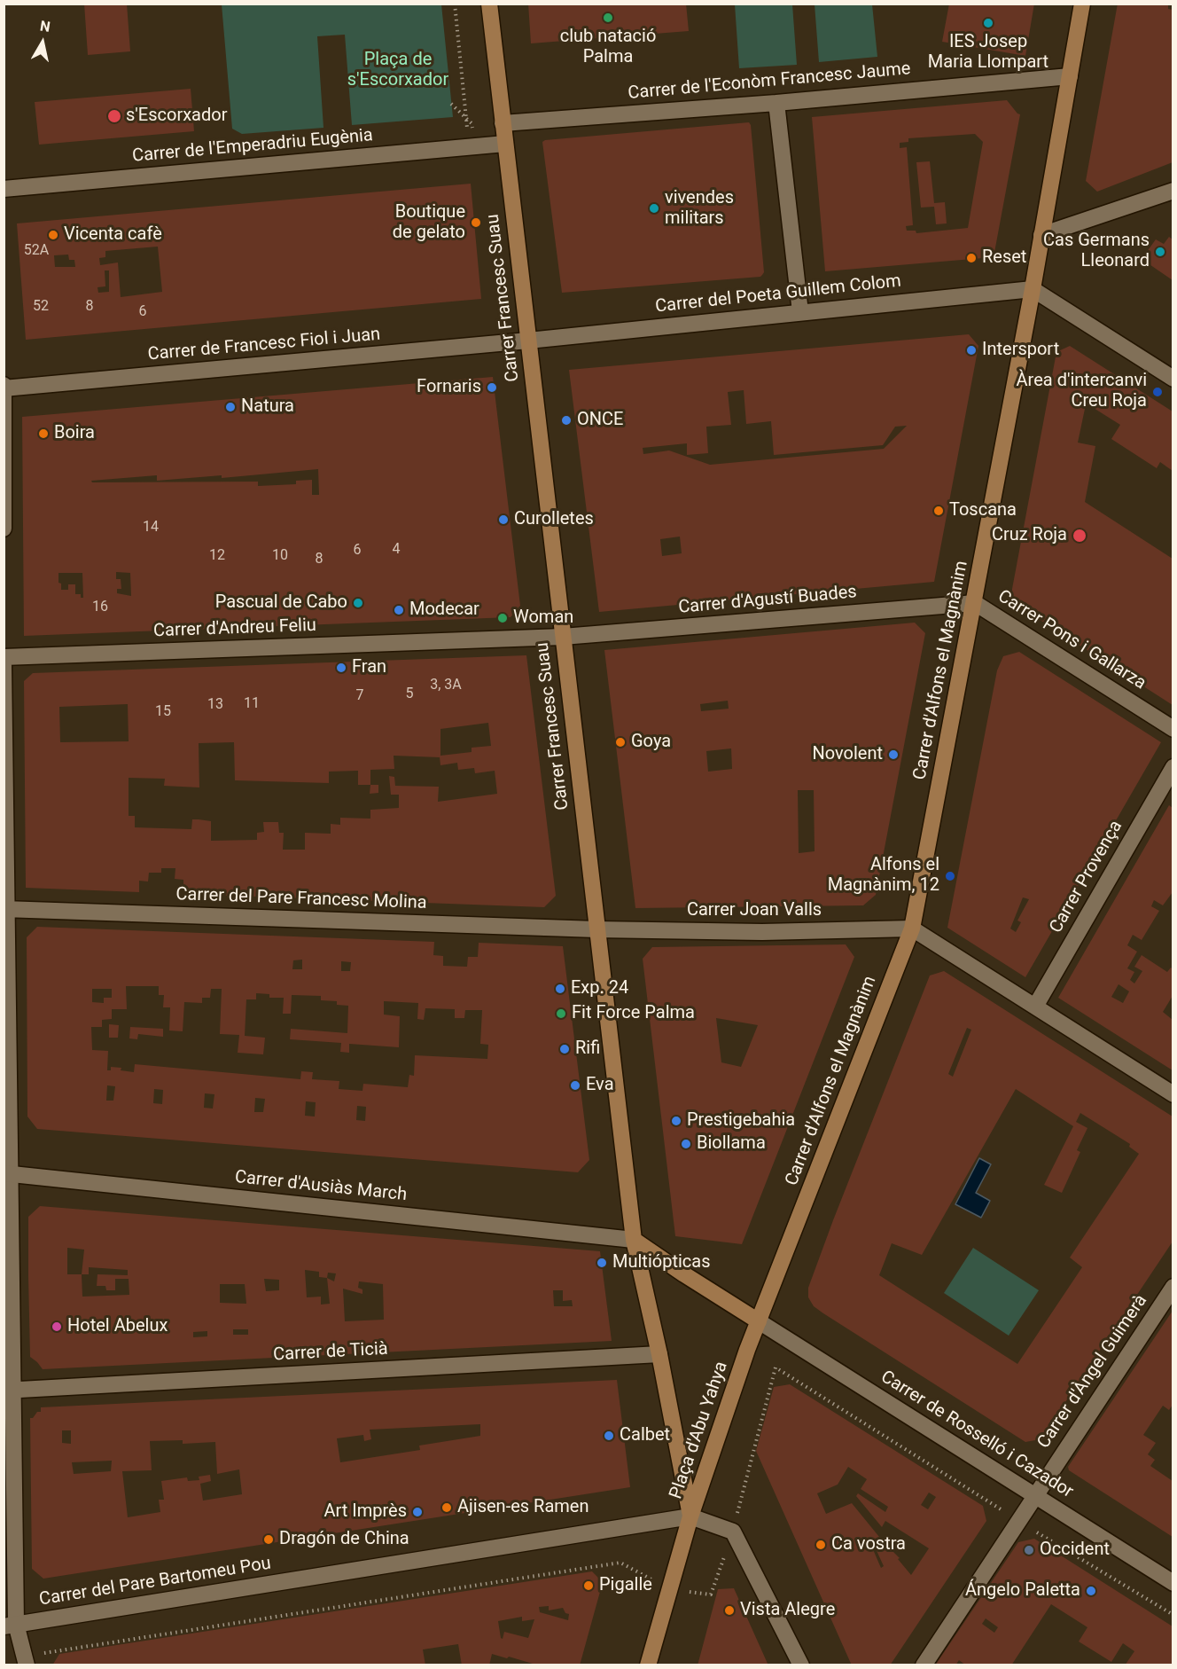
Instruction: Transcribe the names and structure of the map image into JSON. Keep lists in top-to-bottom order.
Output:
{
  "streets": {
    "main road": ["Carrer Francesc Suau", "Carrer d'Alfons el Magnànim", "Plaça d'Abu Yahya"],
    "street": [
      "Carrer de l'Econòm Francesc Jaume",
      "Carrer de l'Emperadriu Eugènia",
      "Carrer del Poeta Guillem Colom",
      "Carrer de Francesc Fiol i Juan",
      "Carrer d'Agustí Buades",
      "Carrer d'Andreu Feliu",
      "Carrer Pons i Gallarza",
      "Carrer Provença",
      "Carrer del Pare Francesc Molina",
      "Carrer Joan Valls",
      "Carrer d'Ausiàs March",
      "Carrer de Ticià",
      "Carrer d'Àngel Guimerà",
      "Carrer de Rosselló i Cazador",
      "Carrer del Pare Bartomeu Pou"
    ]
  },
  "crossings": [
    ["Carrer de l'Econòm Francesc Jaume", "Carrer Francesc Suau"],
    ["Carrer de l'Econòm Francesc Jaume", "Carrer d'Alfons el Magnànim"],
    ["Carrer de l'Emperadriu Eugènia", "Carrer Francesc Suau"],
    ["Carrer del Poeta Guillem Colom", "Carrer Francesc Suau"],
    ["Carrer del Poeta Guillem Colom", "Carrer de Francesc Fiol i Juan"],
    ["Carrer del Poeta Guillem Colom", "Carrer d'Alfons el Magnànim"],
    ["Carrer Francesc Suau", "Carrer de Francesc Fiol i Juan"],
    ["Carrer Francesc Suau", "Carrer d'Agustí Buades"],
    ["Carrer Francesc Suau", "Carrer d'Andreu Feliu"],
    ["Carrer Francesc Suau", "Carrer del Pare Francesc Molina"],
    ["Carrer Francesc Suau", "Carrer Joan Valls"],
    ["Carrer Francesc Suau", "Carrer d'Ausiàs March"],
    ["Carrer Francesc Suau", "Plaça d'Abu Yahya"],
    ["Carrer d'Agustí Buades", "Carrer d'Andreu Feliu"],
    ["Carrer d'Agustí Buades", "Carrer Pons i Gallarza"],
    ["Carrer d'Agustí Buades", "Carrer d'Alfons el Magnànim"],
    ["Carrer Pons i Gallarza", "Carrer d'Alfons el Magnànim"],
    ["Carrer d'Alfons el Magnànim", "Carrer Joan Valls"],
    ["Carrer d'Alfons el Magnànim", "Plaça d'Abu Yahya"],
    ["Carrer d'Alfons el Magnànim", "Carrer de Rosselló i Cazador"],
    ["Carrer del Pare Francesc Molina", "Carrer Joan Valls"],
    ["Carrer d'Ausiàs March", "Plaça d'Abu Yahya"],
    ["Carrer de Ticià", "Plaça d'Abu Yahya"],
    ["Carrer d'Àngel Guimerà", "Carrer de Rosselló i Cazador"],
    ["Plaça d'Abu Yahya", "Carrer de Rosselló i Cazador"],
    ["Plaça d'Abu Yahya", "Carrer del Pare Bartomeu Pou"]
  ],
  "parks": ["Plaça de s'Escorxador"],
  "places": [
    "club natació Palma",
    "IES Josep Maria Llompart",
    "s'Escorxador",
    "vivendes militars",
    "Boutique de gelato",
    "Vicenta cafè",
    "Cas Germans Lleonard",
    "Reset",
    "Intersport",
    "Fornaris",
    "Àrea d'intercanvi Creu Roja",
    "Natura",
    "ONCE",
    "Boira",
    "Toscana",
    "Curolletes",
    "Cruz Roja",
    "Pascual de Cabo",
    "Modecar",
    "Woman",
    "Fran",
    "Goya",
    "Novolent",
    "Alfons el Magnànim, 12",
    "Exp. 24",
    "Fit Force Palma",
    "Rifi",
    "Eva",
    "Prestigebahia",
    "Biollama",
    "Multiópticas",
    "Hotel Abelux",
    "Calbet",
    "Ajisen-es Ramen",
    "Art Imprès",
    "Dragón de China",
    "Ca vostra",
    "Occident",
    "Pigalle",
    "Ángelo Paletta",
    "Vista Alegre"
  ],
  "house_numbers": [
    "52A",
    "52",
    "8",
    "6",
    "14",
    "4",
    "6",
    "12",
    "10",
    "8",
    "16",
    "3, 3A",
    "5",
    "7",
    "11",
    "13",
    "15"
  ],
  "north": "top"
}
